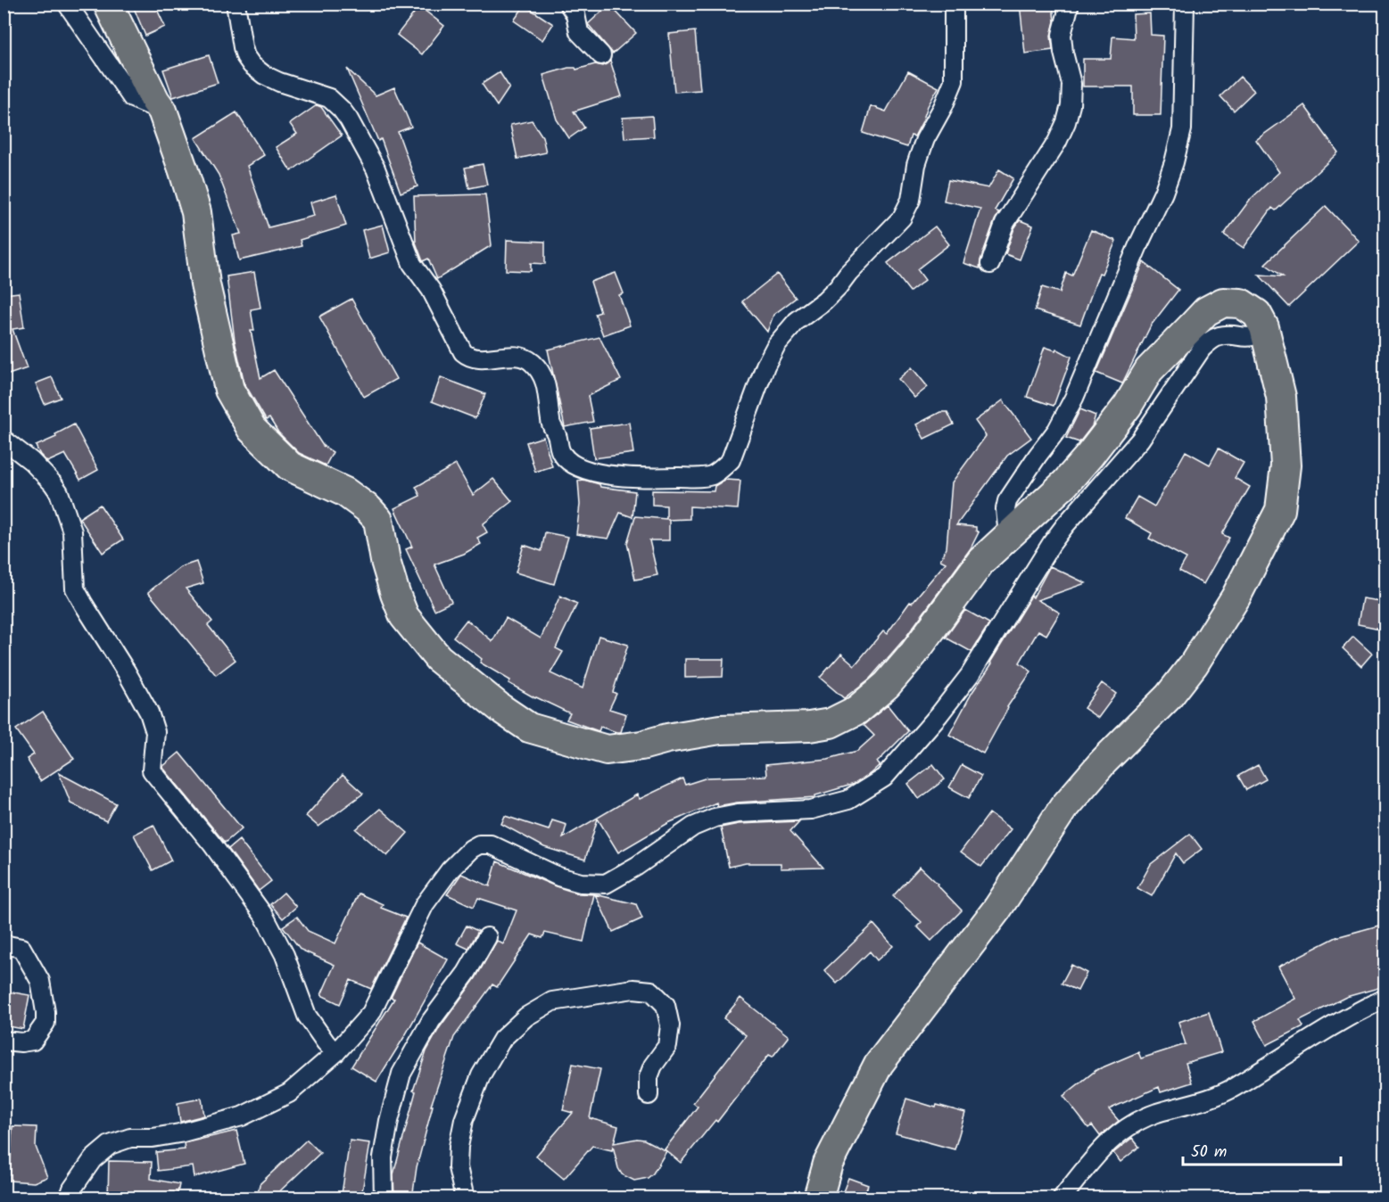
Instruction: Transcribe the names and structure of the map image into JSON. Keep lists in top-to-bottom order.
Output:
{
  "scale_bar": "50 m"
}
